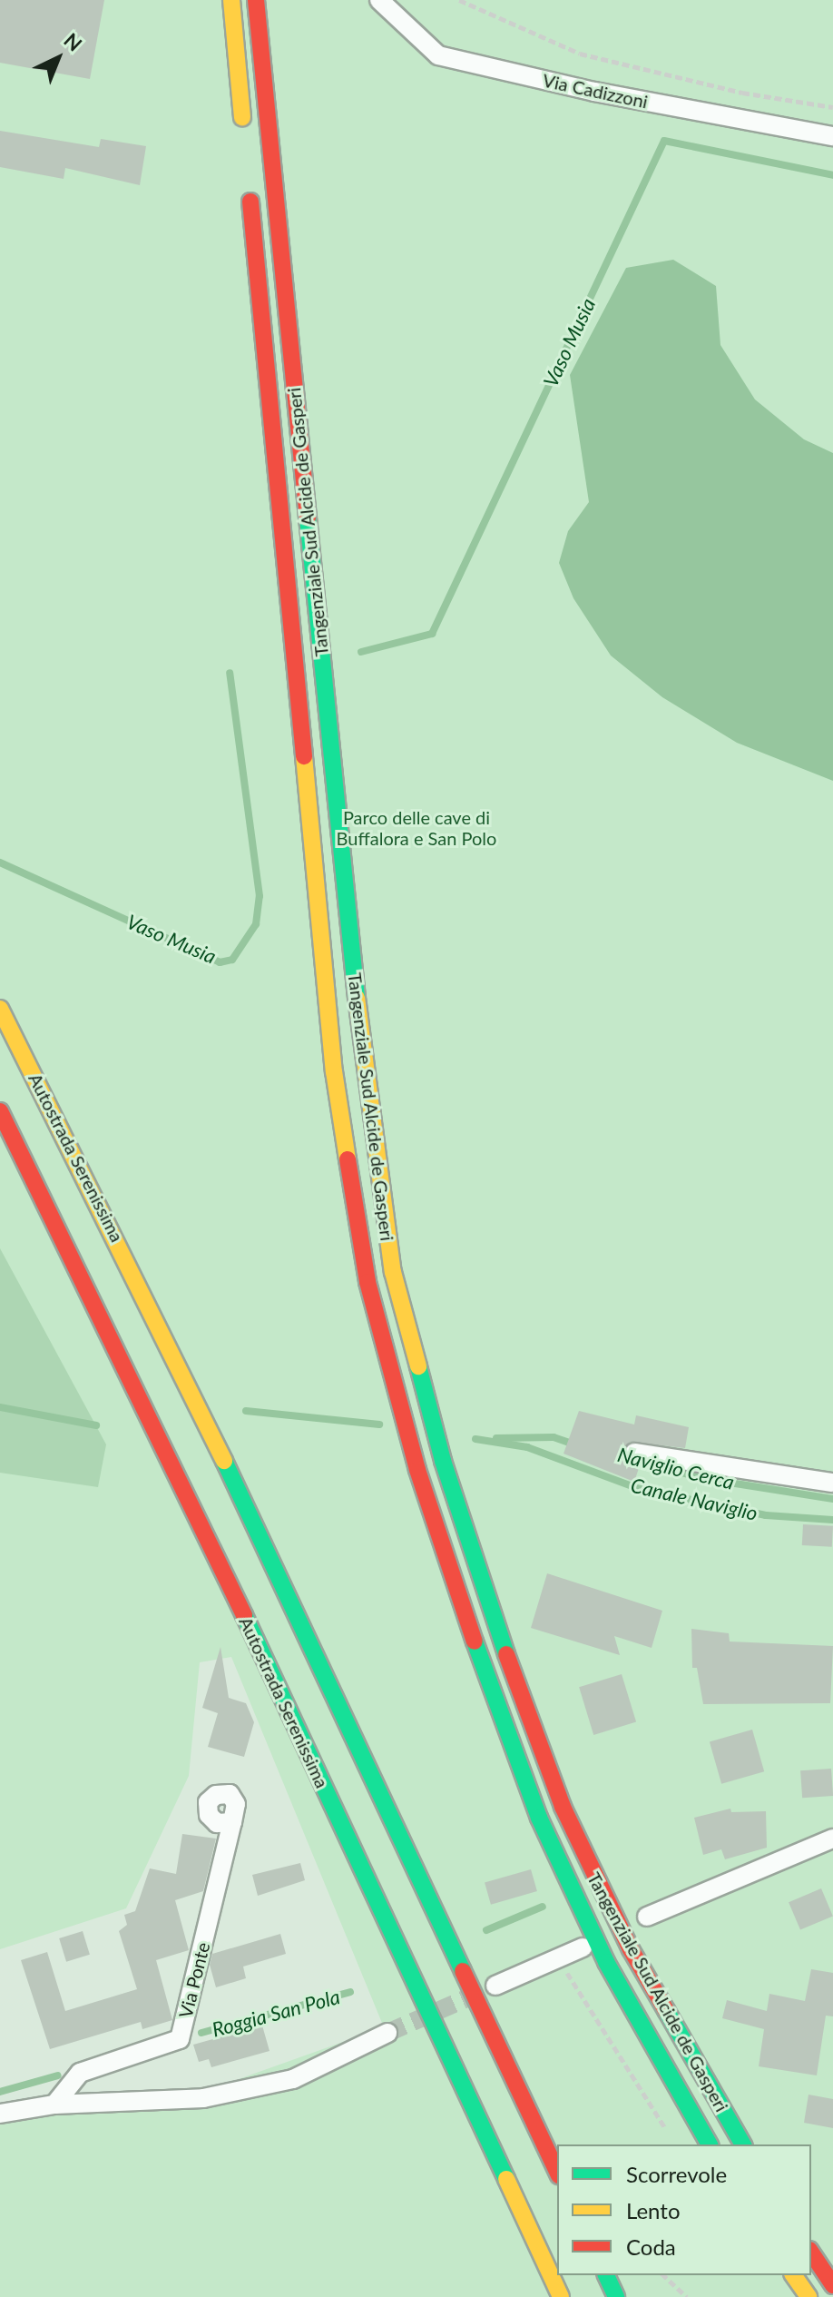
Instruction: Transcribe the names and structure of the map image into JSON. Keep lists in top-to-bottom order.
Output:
{
  "streets": {
    "highway": ["Tangenziale Sud Alcide de Gasperi", "Autostrada Serenissima"],
    "street": ["Via Cadizzoni", "Via Ponte"]
  },
  "water": [
    "Vaso Musia",
    "Naviglio Cerca",
    "Canale Naviglio",
    "Roggia San Pola"
  ],
  "parks": ["Parco delle cave di Buffalora e San Polo"],
  "legend": ["Scorrevole", "Lento", "Coda"],
  "north": "top right"
}
